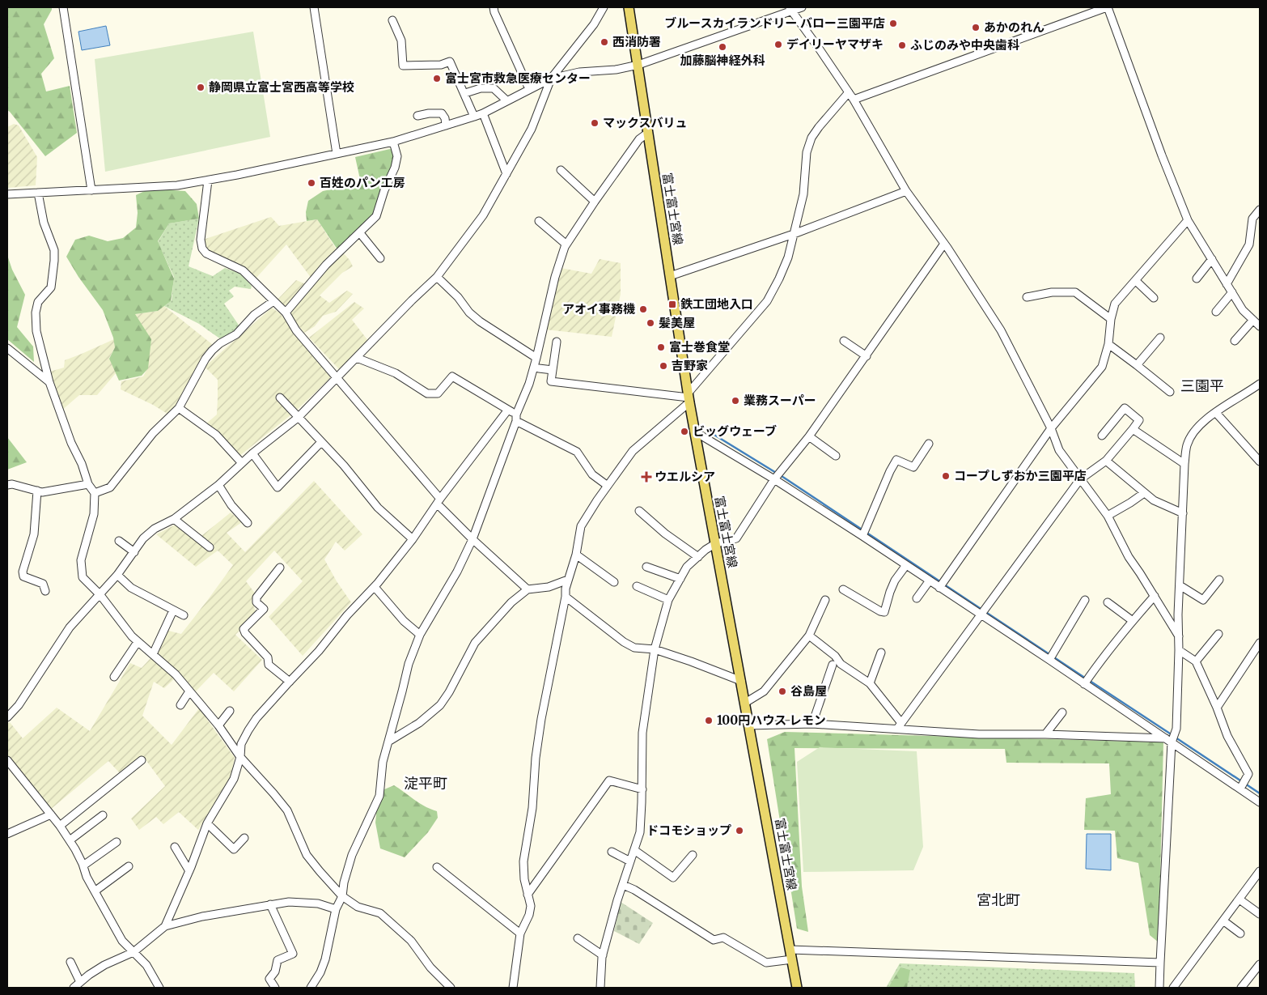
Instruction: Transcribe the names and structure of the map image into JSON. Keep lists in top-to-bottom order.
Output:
{
  "streets": {
    "main road": ["富士富士宮線"]
  },
  "districts": ["三園平", "淀平町", "宮北町"],
  "places": {
    "other": [
      "ブルースカイランドリー バロー三園平店",
      "あかのれん",
      "西消防署",
      "デイリーヤマザキ",
      "ふじのみや中央歯科",
      "加藤脳神経外科",
      "富士宮市救急医療センター",
      "静岡県立富士宮西高等学校",
      "マックスバリュ",
      "百姓のパン工房",
      "アオイ事務機",
      "髪美屋",
      "富士巻食堂",
      "吉野家",
      "業務スーパー",
      "ビッグウェーブ",
      "コープしずおか三園平店",
      "谷島屋",
      "100円ハウス レモン",
      "ドコモショップ"
    ],
    "transit": ["鉄工団地入口"],
    "health": ["ウエルシア"]
  }
}
